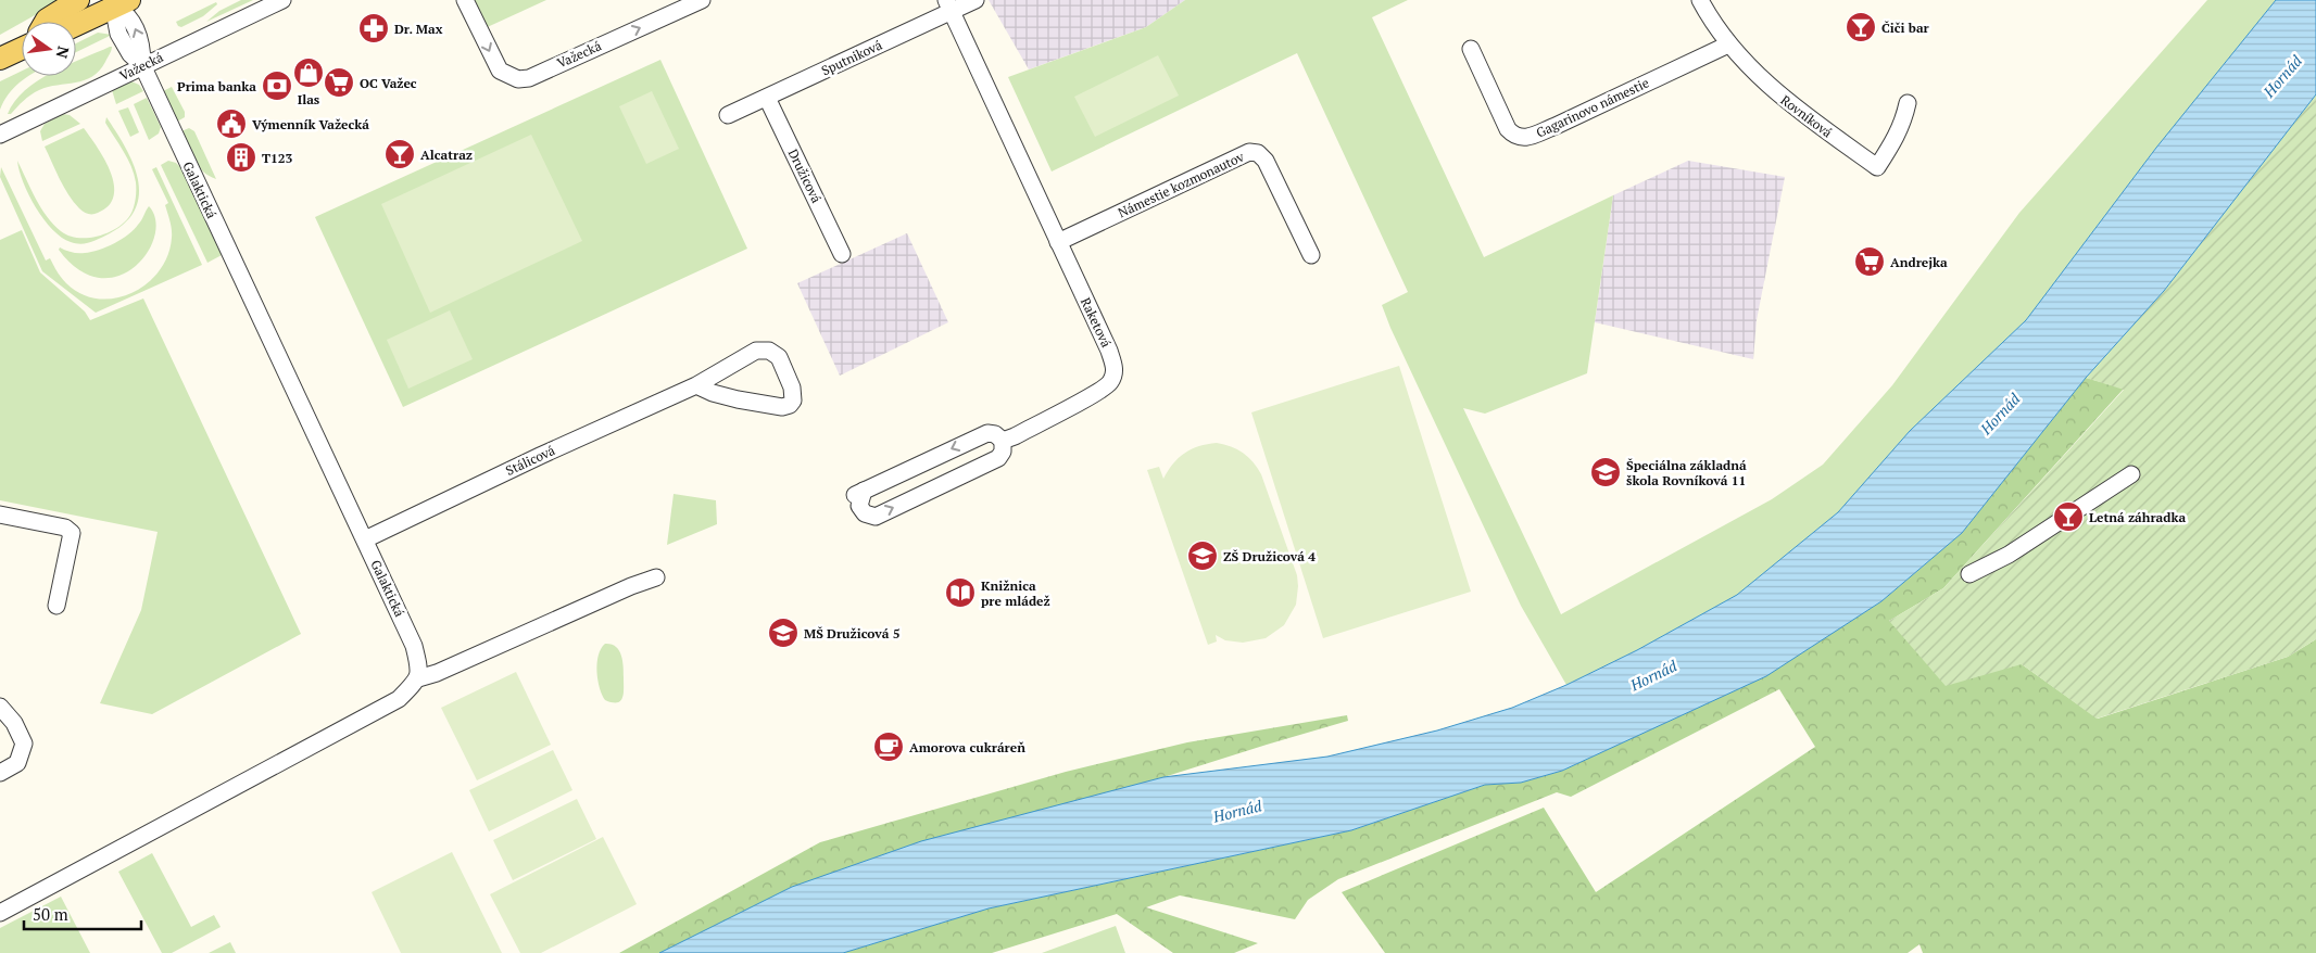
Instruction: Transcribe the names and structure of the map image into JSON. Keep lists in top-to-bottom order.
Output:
{
  "streets": {
    "street": [
      "Važecká",
      "Sputniková",
      "Gagarinovo námestie",
      "Rovníková",
      "Družicová",
      "Námestie kozmonautov",
      "Galaktická",
      "Raketová",
      "Stálicová"
    ]
  },
  "crossings": [
    ["Važecká", "Galaktická"],
    ["Sputniková", "Družicová"],
    ["Sputniková", "Raketová"],
    ["Gagarinovo námestie", "Rovníková"],
    ["Námestie kozmonautov", "Raketová"],
    ["Galaktická", "Stálicová"]
  ],
  "water": ["Hornád"],
  "places": {
    "bar": ["Čiči bar", "Alcatraz", "Letná záhradka"],
    "pharmacy": ["Dr. Max"],
    "shop": ["Ilas"],
    "supermarket": ["OC Važec", "Andrejka"],
    "bank": ["Prima banka"],
    "public building": ["Výmenník Važecká"],
    "building": ["T123"],
    "school or university": ["Špeciálna základná škola Rovníková 11", "ZŠ Družicová 4", "MŠ Družicová 5"],
    "library": ["Knižnica pre mládež"],
    "cafe": ["Amorova cukráreň"]
  },
  "scale_bar": "50 m",
  "north": "right"
}
